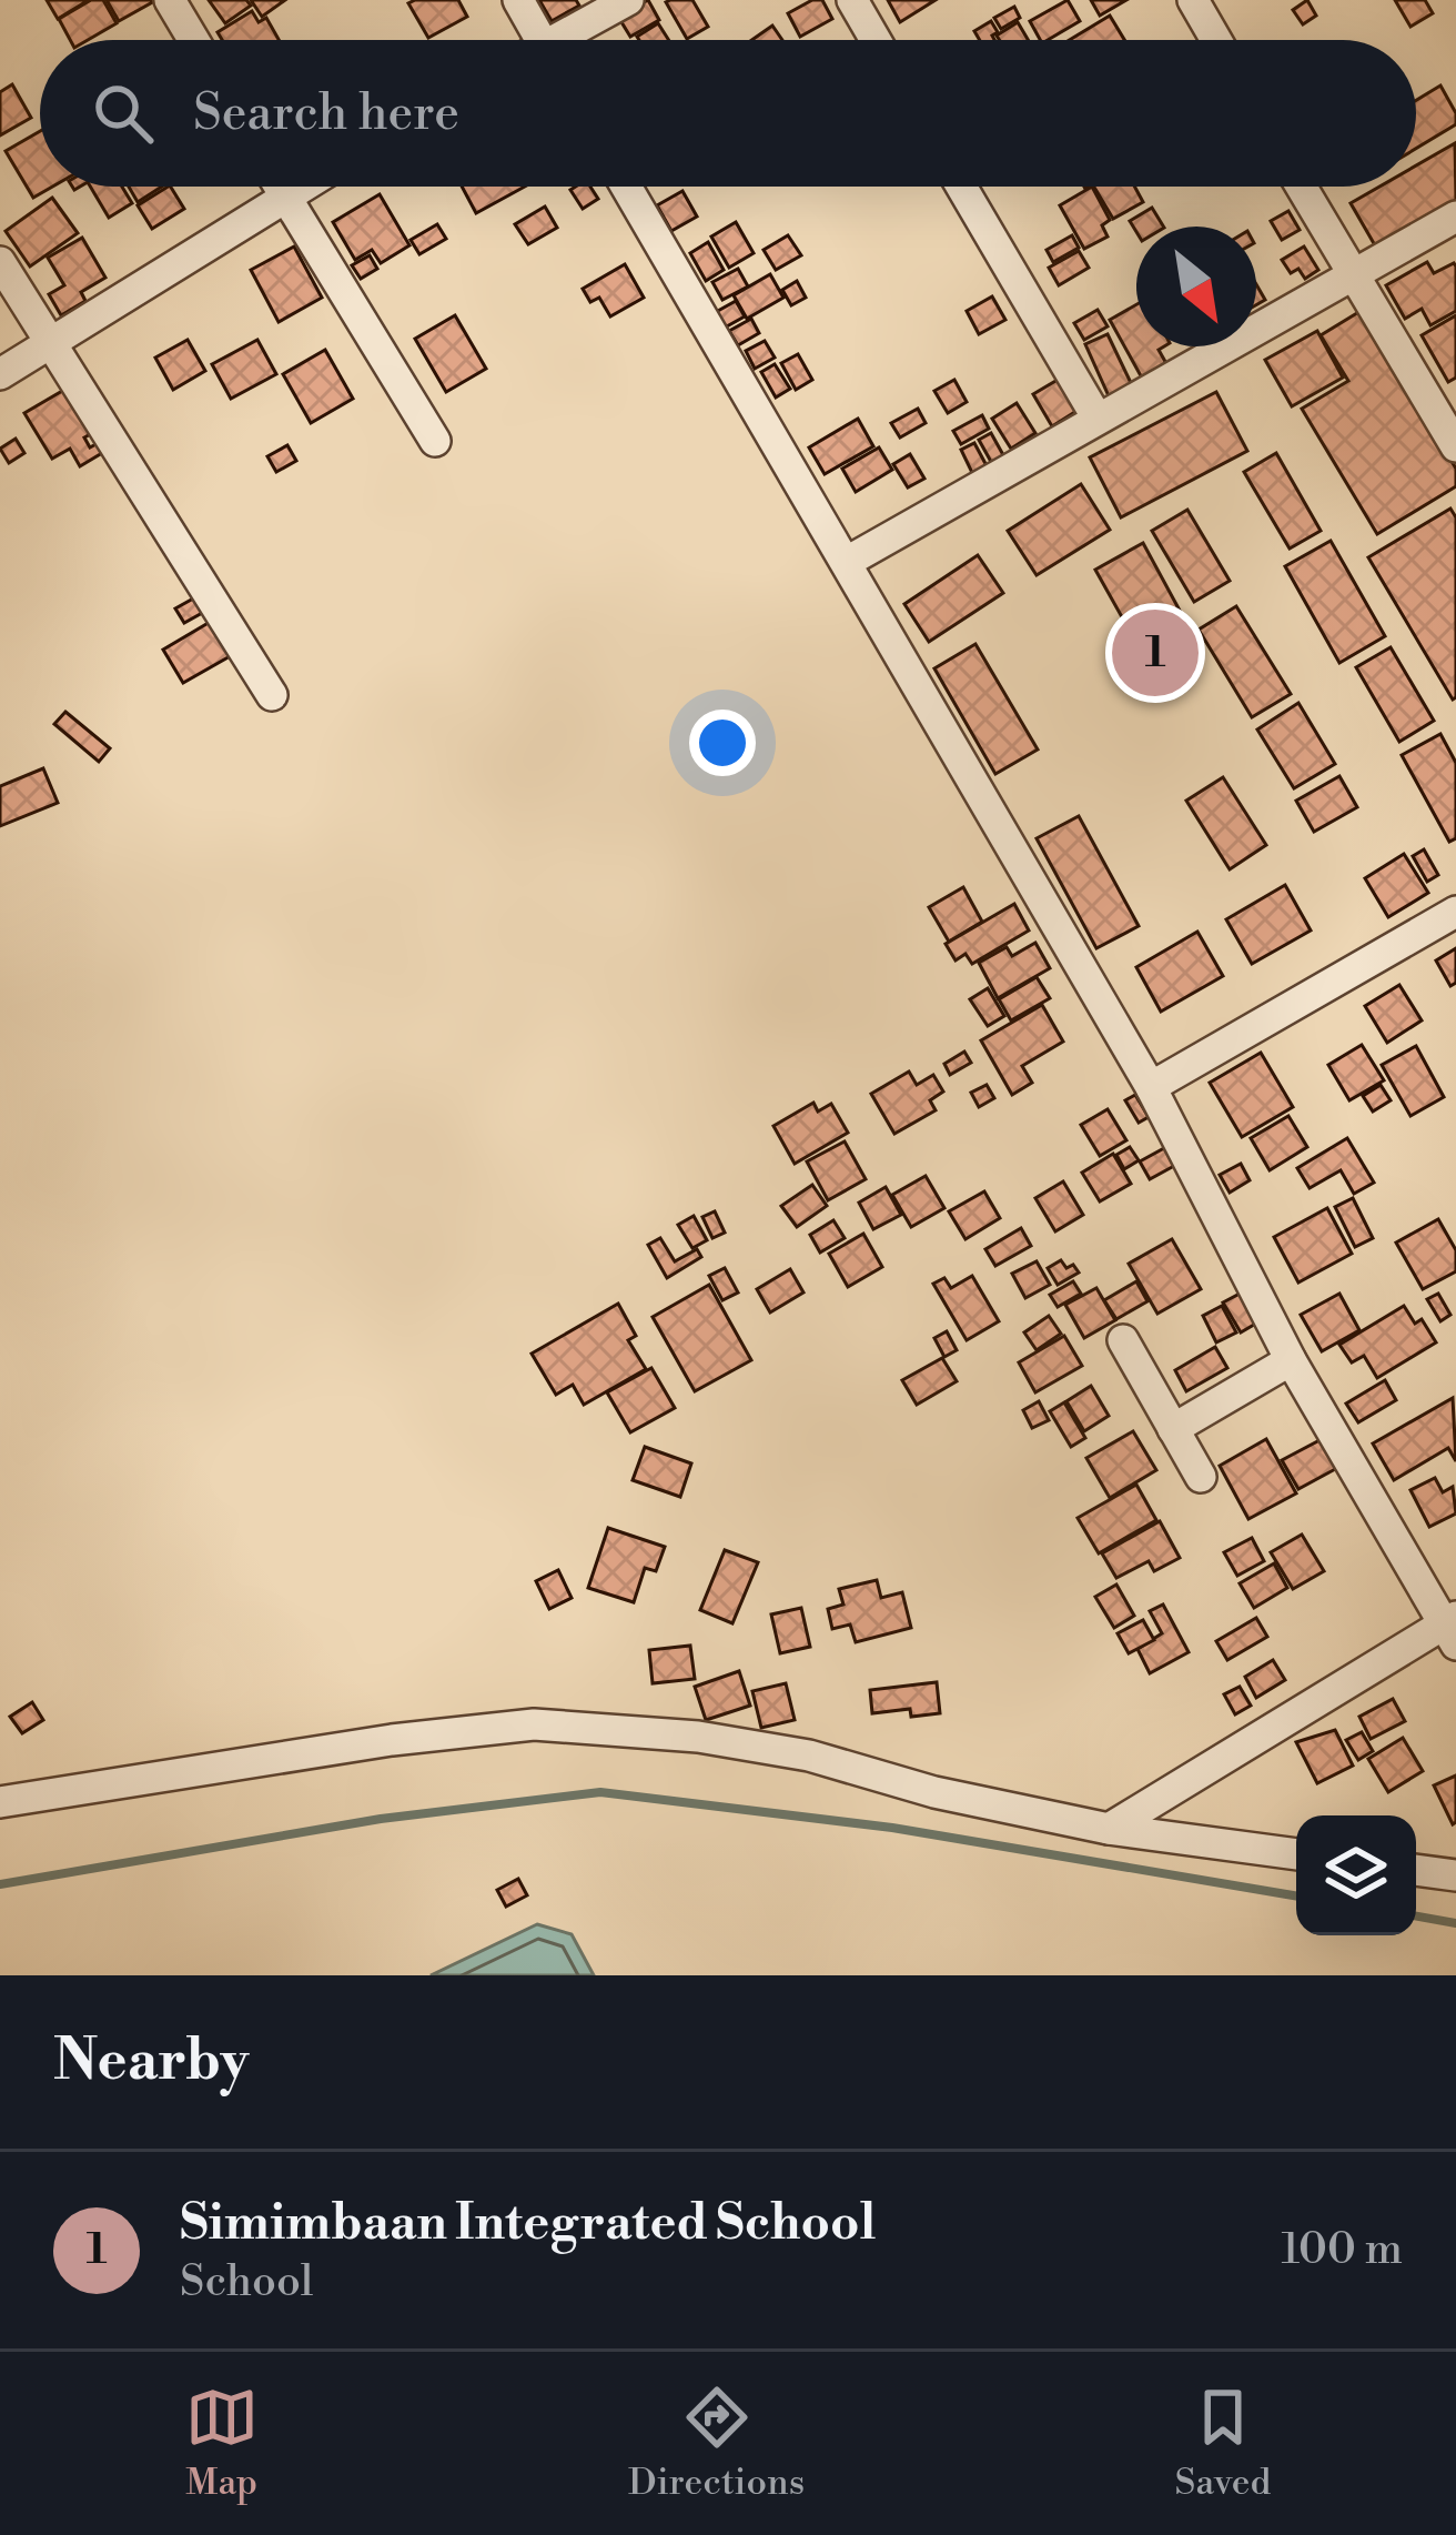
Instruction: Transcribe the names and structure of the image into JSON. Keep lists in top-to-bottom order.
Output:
{
  "north": "bottom right",
  "page": {
    "search": "Search here",
    "pins": "1",
    "heading": "Nearby",
    "list": [
      {
        "mark": "1",
        "name": "Simimbaan Integrated School",
        "note": "School",
        "value": "100 m"
      }
    ],
    "nav": ["Map", "Directions", "Saved"]
  }
}
